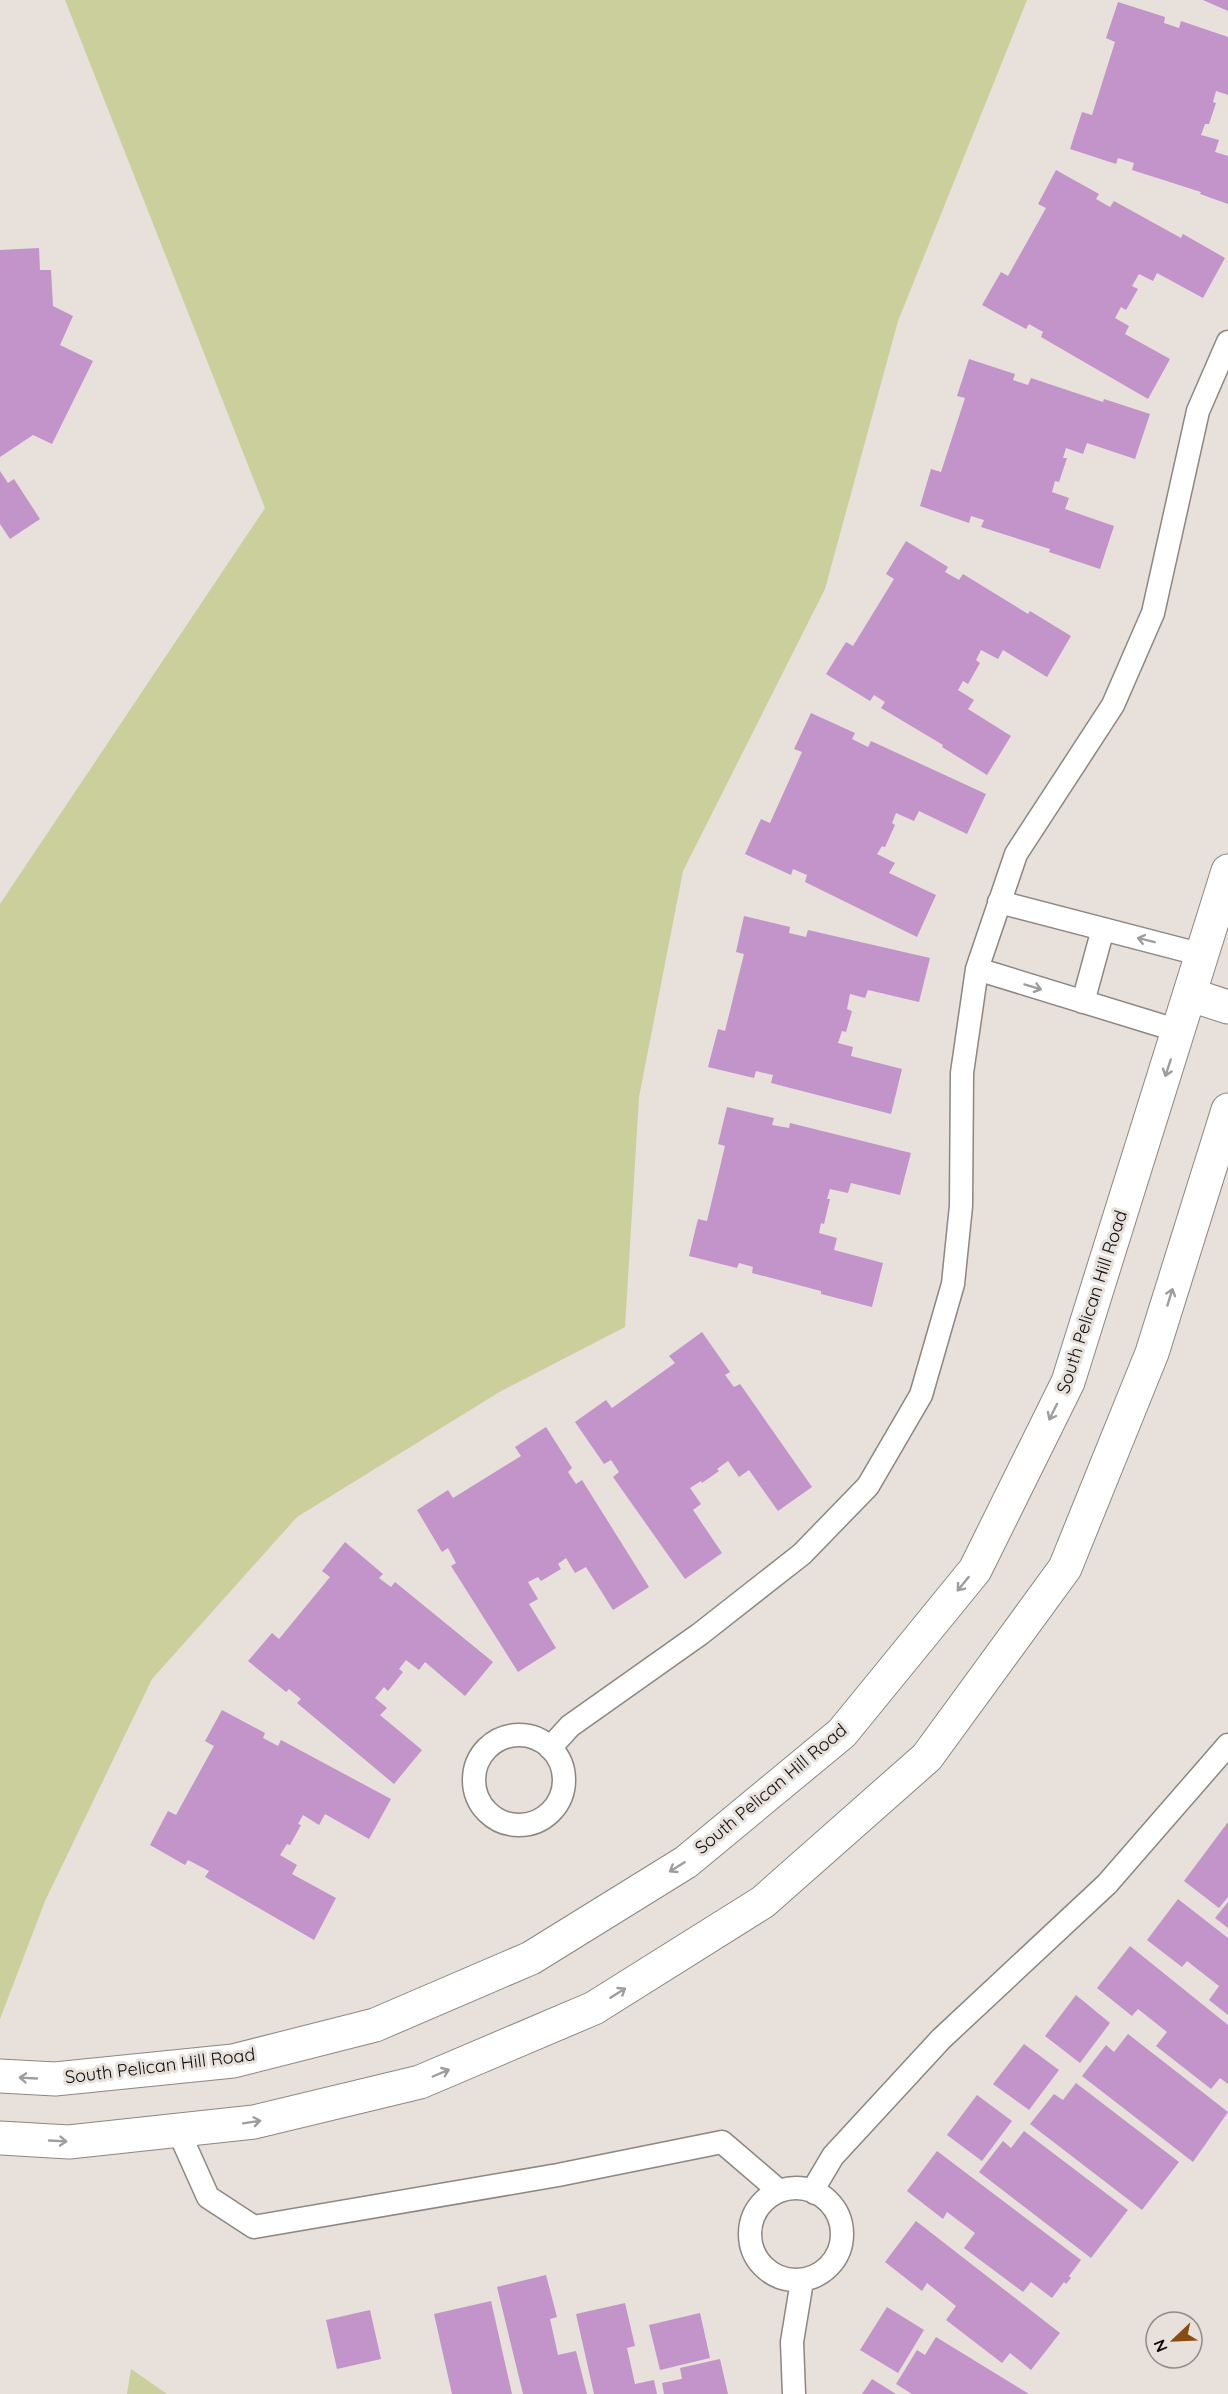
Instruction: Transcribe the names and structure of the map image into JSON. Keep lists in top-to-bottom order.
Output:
{
  "streets": {
    "street": ["South Pelican Hill Road"]
  },
  "north": "bottom left"
}
